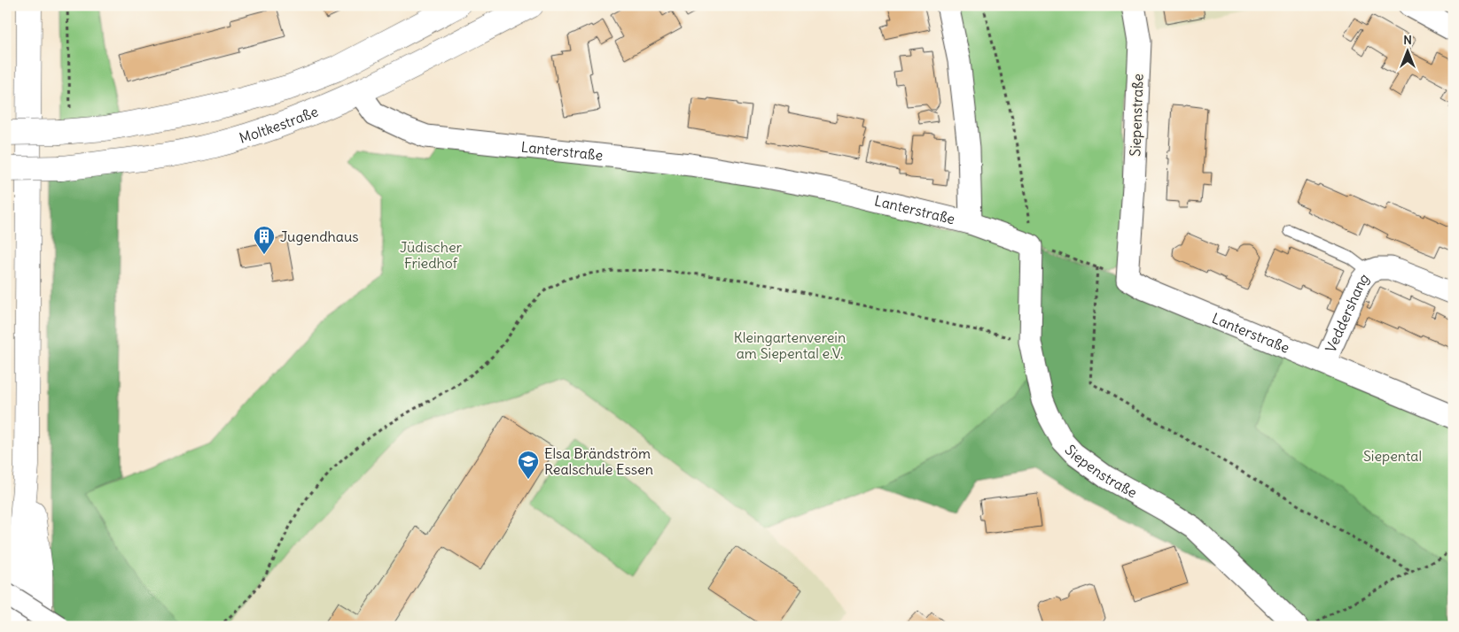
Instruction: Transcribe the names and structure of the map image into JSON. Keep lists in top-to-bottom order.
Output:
{
  "streets": {
    "main road": ["Moltkestraße"],
    "street": ["Siepenstraße", "Lanterstraße", "Veddershang"]
  },
  "crossings": [
    ["Siepenstraße", "Lanterstraße"],
    ["Moltkestraße", "Lanterstraße"],
    ["Lanterstraße", "Veddershang"]
  ],
  "parks": ["Jüdischer Friedhof", "Kleingartenverein am Siepental e.V.", "Siepental"],
  "places": {
    "building": ["Jugendhaus"],
    "school or university": ["Elsa Brändström Realschule Essen"]
  },
  "north": "top"
}
